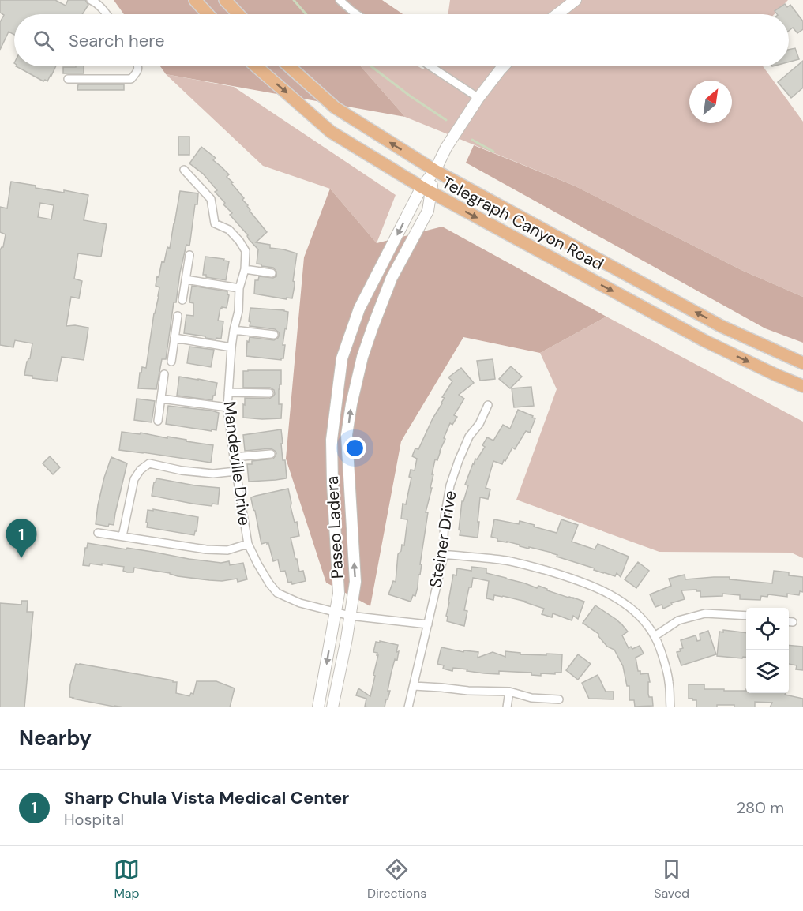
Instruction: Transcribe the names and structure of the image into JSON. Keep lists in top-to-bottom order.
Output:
{
  "streets": {
    "main road": ["Telegraph Canyon Road", "Paseo Ladera"],
    "street": ["Mandeville Drive", "Steiner Drive"]
  },
  "crossings": [
    ["Telegraph Canyon Road", "Paseo Ladera"],
    ["Mandeville Drive", "Paseo Ladera"],
    ["Mandeville Drive", "Steiner Drive"]
  ],
  "north": "top right",
  "page": {
    "search": "Search here",
    "pins": "1",
    "heading": "Nearby",
    "list": [
      {
        "mark": "1",
        "name": "Sharp Chula Vista Medical Center",
        "note": "Hospital",
        "value": "280 m"
      }
    ],
    "nav": ["Map", "Directions", "Saved"]
  }
}
